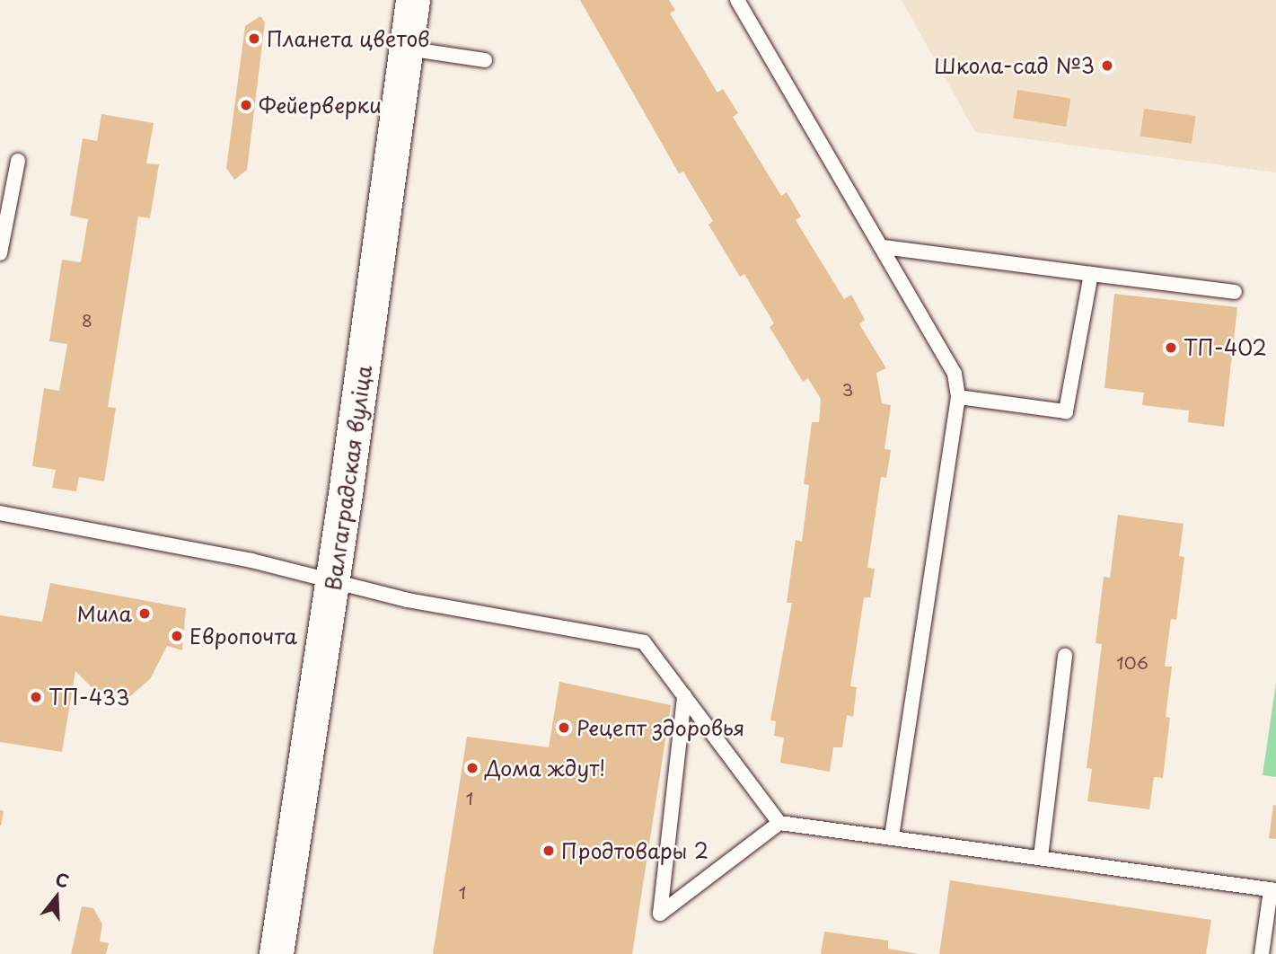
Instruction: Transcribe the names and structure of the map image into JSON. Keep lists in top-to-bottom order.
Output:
{
  "streets": {
    "main road": ["Валгаградская вуліца"]
  },
  "places": [
    "Планета цветов",
    "Школа-сад №3",
    "Фейерверки",
    "ТП-402",
    "Мила",
    "Европочта",
    "ТП-433",
    "Рецепт здоровья",
    "Дома ждут!",
    "Продтовары 2"
  ],
  "house_numbers": [
    "8",
    "3",
    "106",
    "1",
    "1"
  ],
  "north": "top"
}
